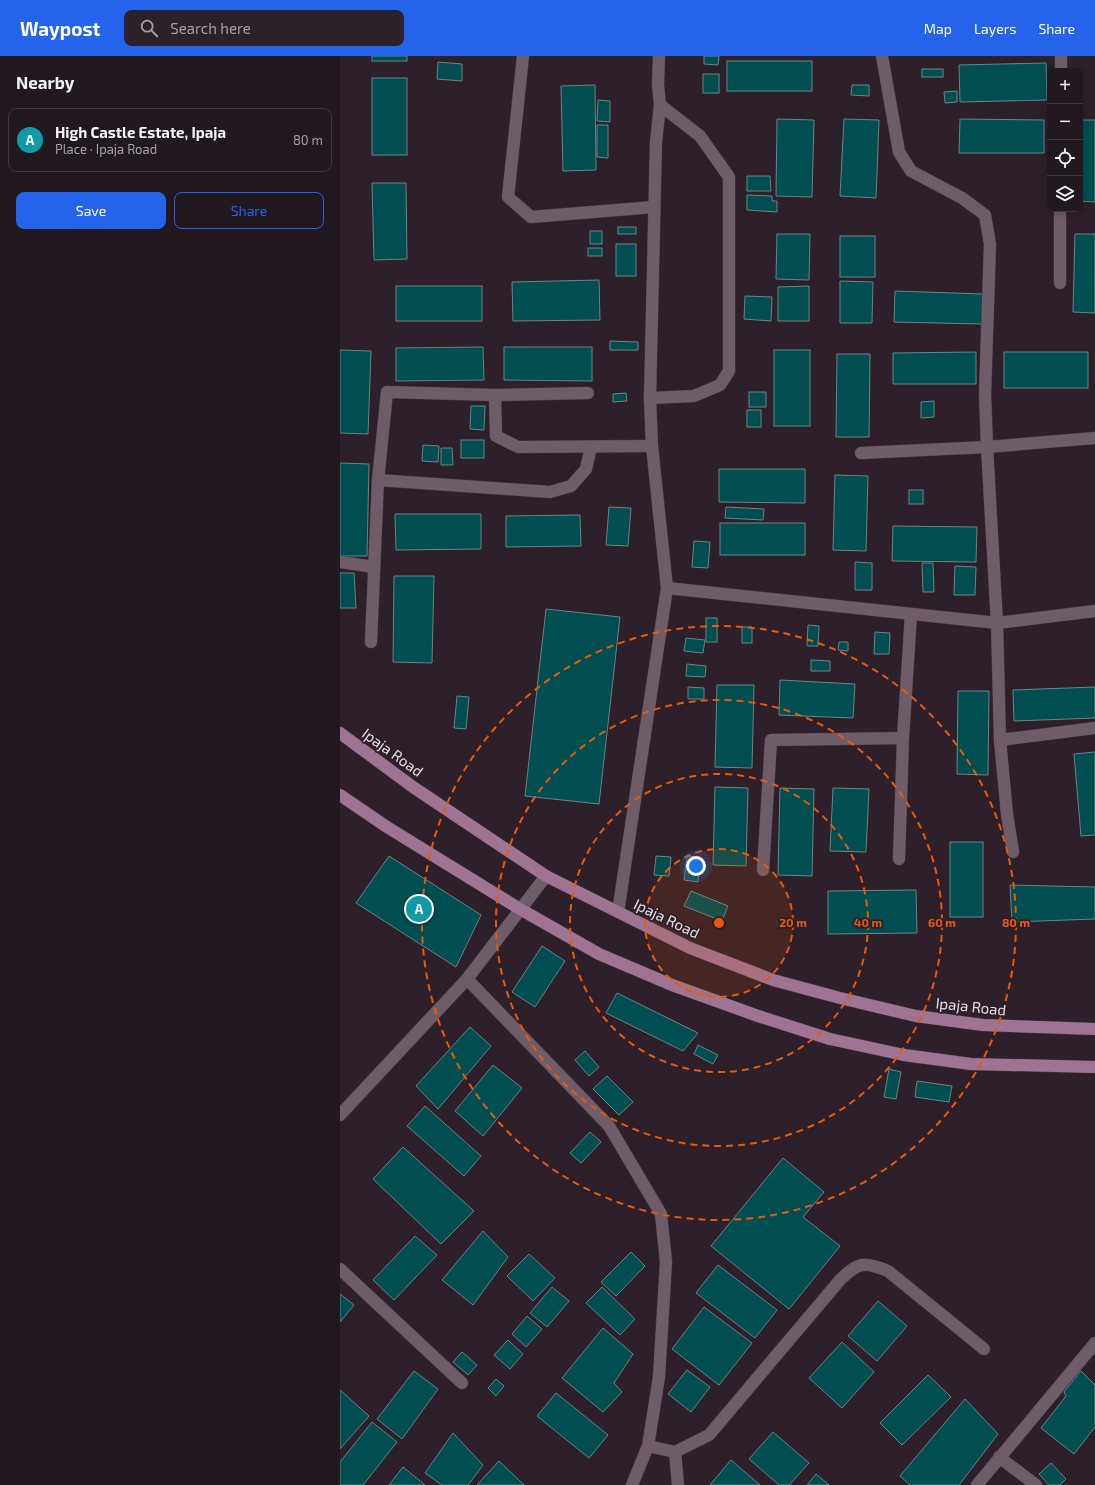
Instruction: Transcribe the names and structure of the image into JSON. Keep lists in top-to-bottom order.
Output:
{
  "streets": {
    "main road": ["Ipaja Road"]
  },
  "page": {
    "header": "Waypost",
    "search": "Search here",
    "nav": ["Map", "Layers", "Share"],
    "heading": "Nearby",
    "map_buttons": ["+", "−"],
    "list": [
      {
        "mark": "A",
        "name": "High Castle Estate, Ipaja",
        "note": "Place · Ipaja Road",
        "value": "80 m"
      }
    ],
    "buttons": ["Save", "Share"],
    "pins": "A"
  },
  "rings": [
    "20 m",
    "40 m",
    "60 m",
    "80 m"
  ]
}
